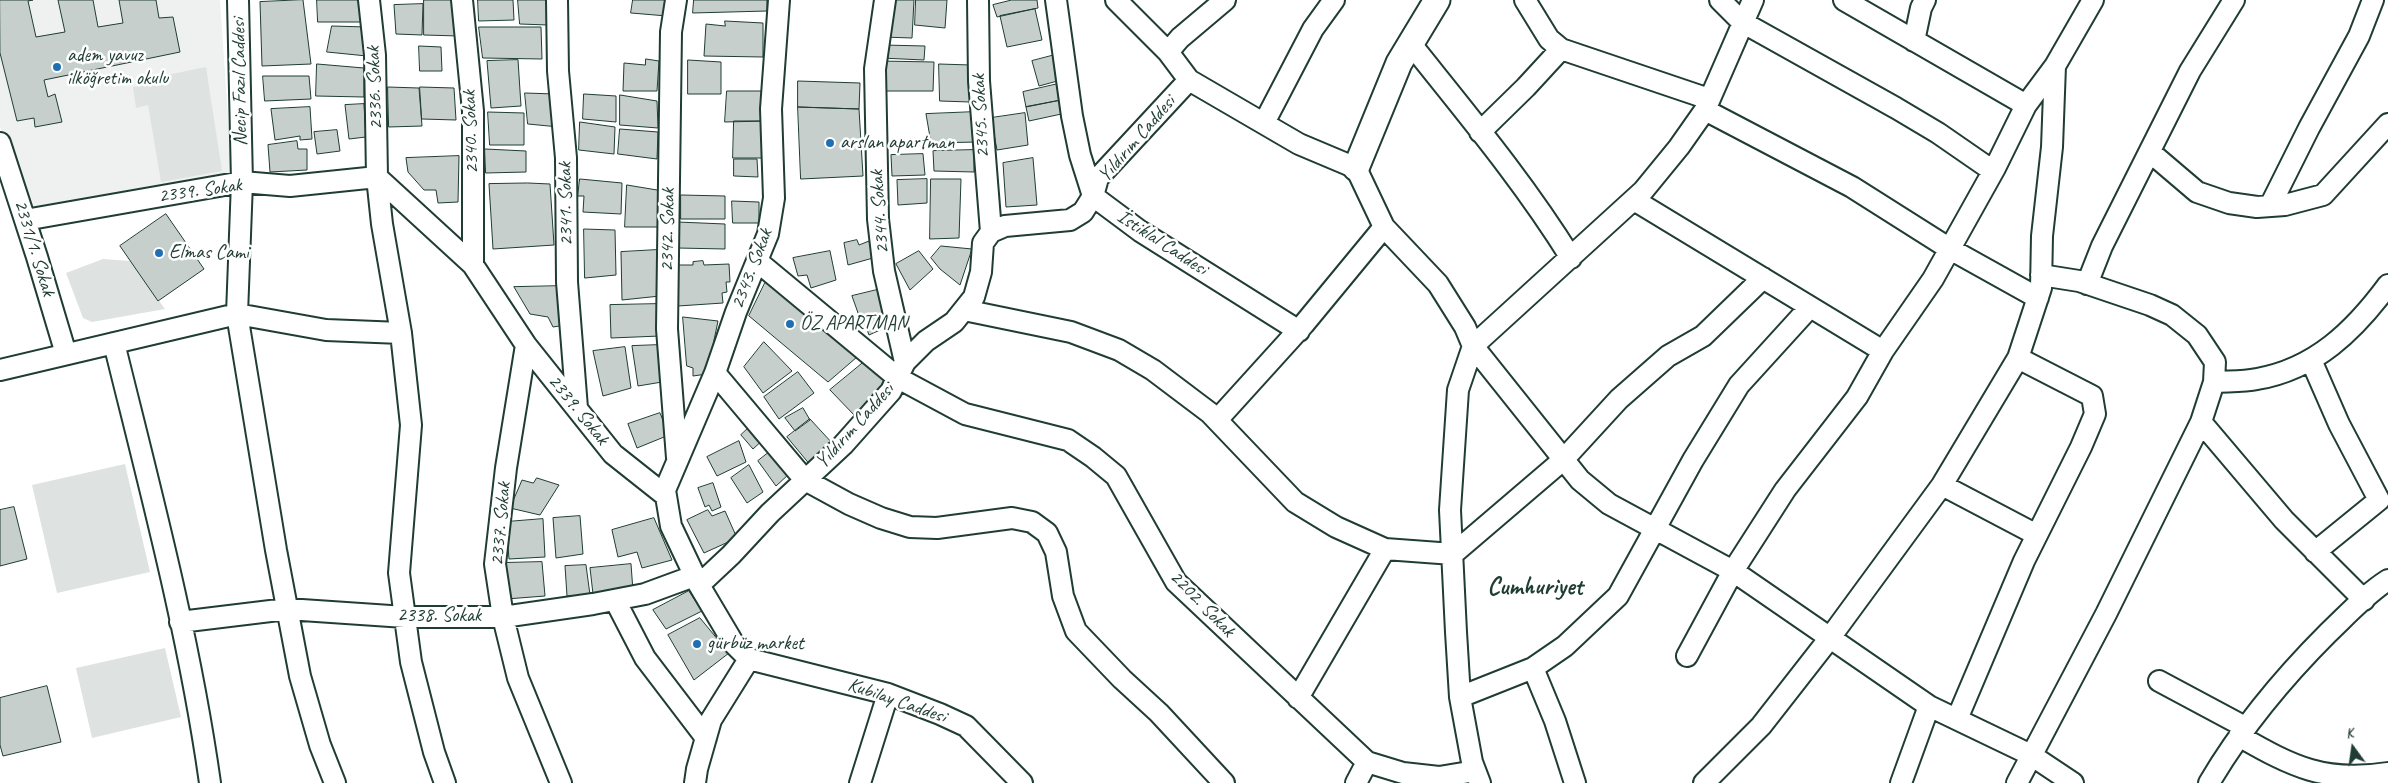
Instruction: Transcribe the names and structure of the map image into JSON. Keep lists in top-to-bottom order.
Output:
{
  "streets": {
    "street": [
      "Necip Fazıl Caddesi",
      "2336. Sokak",
      "2345. Sokak",
      "2340. Sokak",
      "Yıldırım Caddesi",
      "2339. Sokak",
      "2341. Sokak",
      "2344. Sokak",
      "2342. Sokak",
      "İstiklal Caddesi",
      "2331/1. Sokak",
      "2343. Sokak",
      "2337. Sokak",
      "2202. Sokak",
      "2338. Sokak",
      "Kubilay Caddesi"
    ]
  },
  "crossings": [
    ["Necip Fazıl Caddesi", "2339. Sokak"],
    ["Necip Fazıl Caddesi", "2338. Sokak"],
    ["2336. Sokak", "2339. Sokak"],
    ["2345. Sokak", "Yıldırım Caddesi"],
    ["2340. Sokak", "2339. Sokak"],
    ["Yıldırım Caddesi", "2344. Sokak"],
    ["Yıldırım Caddesi", "İstiklal Caddesi"],
    ["Yıldırım Caddesi", "2202. Sokak"],
    ["Yıldırım Caddesi", "2338. Sokak"],
    ["2339. Sokak", "2341. Sokak"],
    ["2339. Sokak", "2331/1. Sokak"],
    ["2339. Sokak", "2343. Sokak"],
    ["2339. Sokak", "2337. Sokak"],
    ["2344. Sokak", "2202. Sokak"],
    ["2342. Sokak", "2343. Sokak"],
    ["2343. Sokak", "2202. Sokak"],
    ["2337. Sokak", "2338. Sokak"]
  ],
  "districts": ["Cumhuriyet"],
  "places": [
    "adem yavuz ilköğretim okulu",
    "arslan apartman",
    "Elmas Cami",
    "ÖZ APARTMAN",
    "gürbüz market"
  ],
  "north": "top"
}
